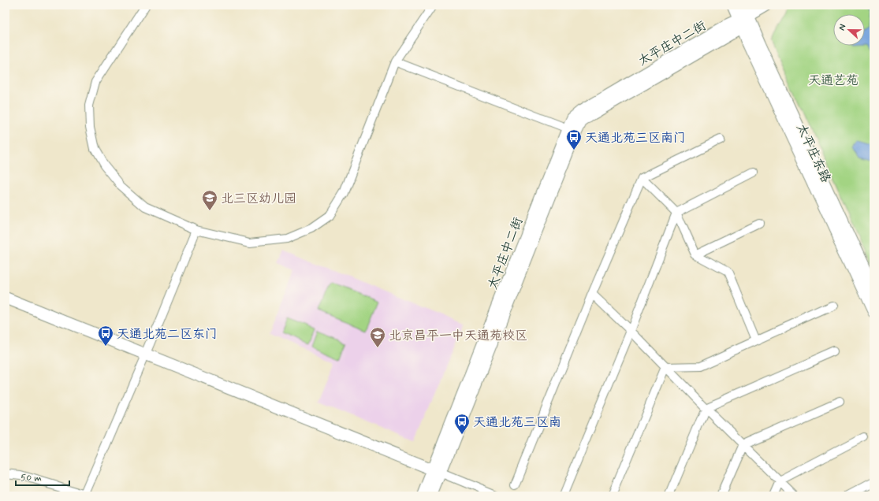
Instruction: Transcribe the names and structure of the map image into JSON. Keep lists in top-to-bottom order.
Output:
{
  "streets": {
    "main road": ["太平庄中二街", "太平庄东路"]
  },
  "crossings": [
    ["太平庄中二街", "太平庄东路"]
  ],
  "parks": ["天通艺苑"],
  "places": {
    "bus stop": ["天通北苑三区南门", "天通北苑二区东门", "天通北苑三区南"],
    "school or university": ["北三区幼儿园", "北京昌平一中天通苑校区"]
  },
  "scale_bar": "50 m",
  "north": "left"
}
